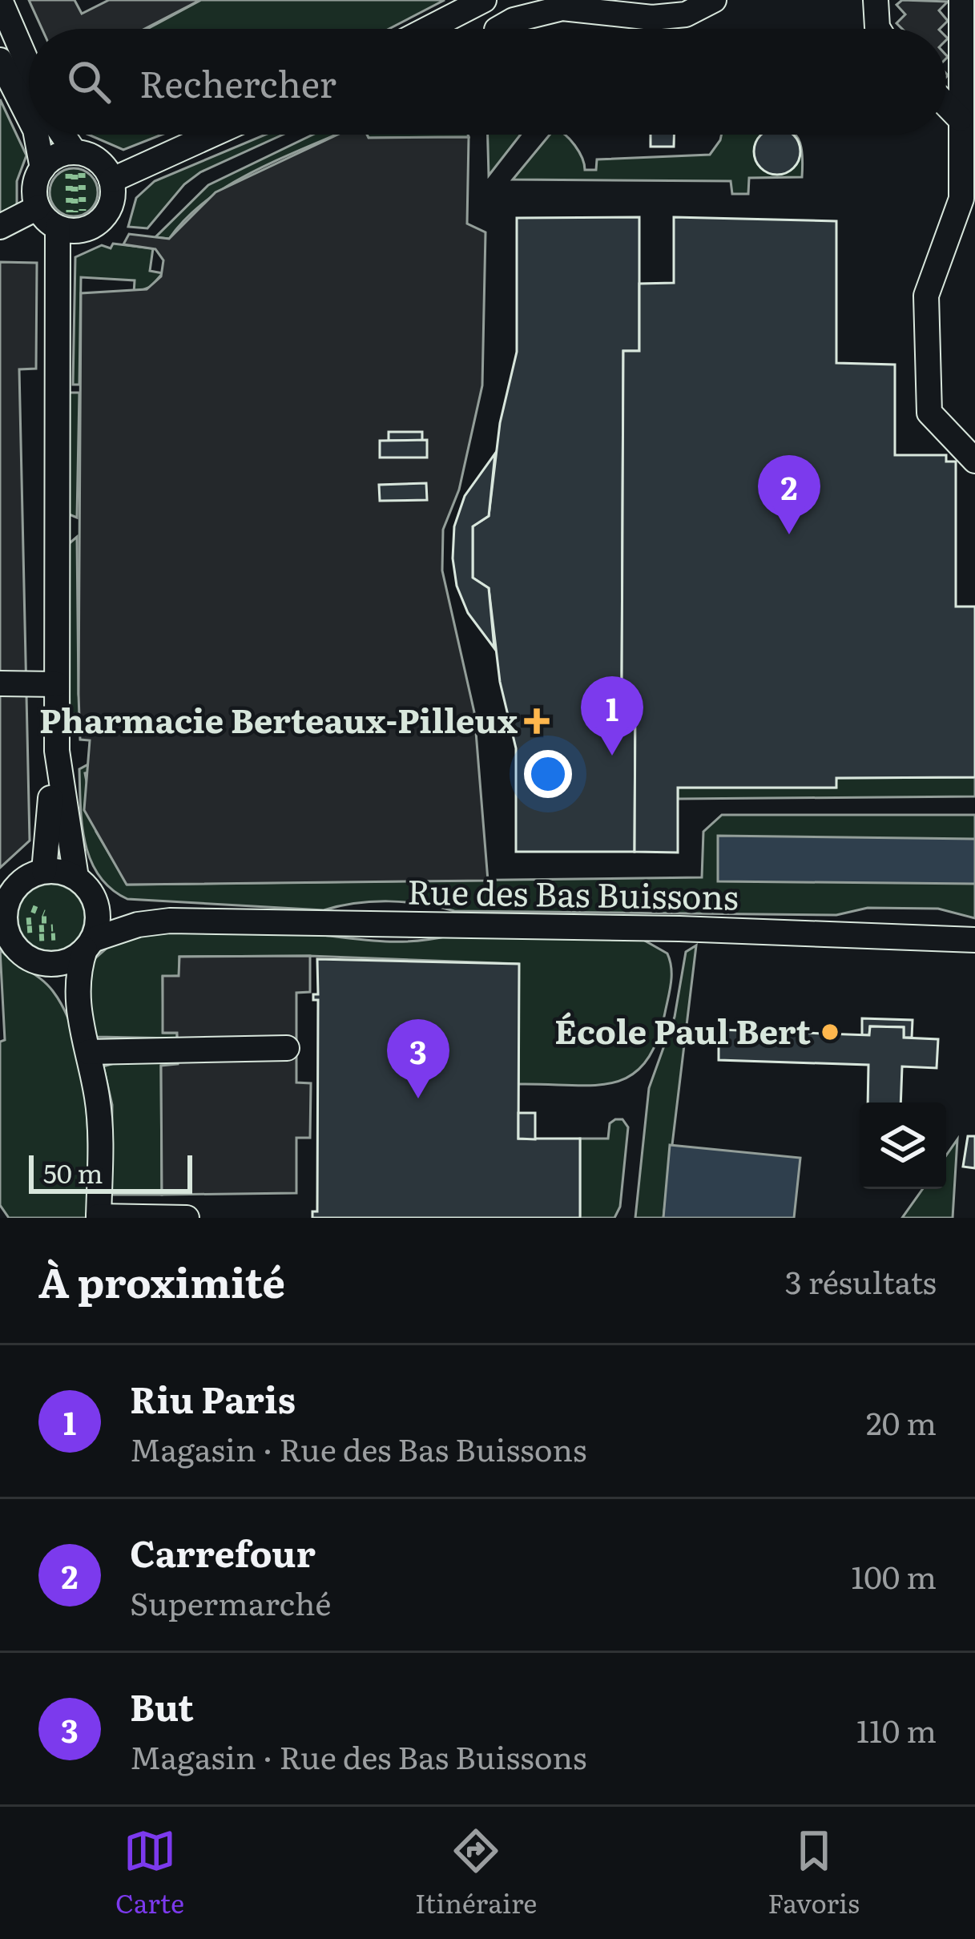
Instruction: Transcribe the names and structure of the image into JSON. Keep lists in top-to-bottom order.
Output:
{
  "streets": {
    "street": ["Rue des Bas Buissons"]
  },
  "places": {
    "health": ["Pharmacie Berteaux-Pilleux"],
    "other": ["École Paul Bert"]
  },
  "scale_bar": "50 m",
  "page": {
    "search": "Rechercher",
    "pins": ["2", "1", "3"],
    "scale": "50 m",
    "heading": ["À proximité", "3 résultats"],
    "list": [
      {
        "mark": "1",
        "name": "Riu Paris",
        "note": "Magasin · Rue des Bas Buissons",
        "value": "20 m"
      },
      {
        "mark": "2",
        "name": "Carrefour",
        "note": "Supermarché",
        "value": "100 m"
      },
      {
        "mark": "3",
        "name": "But",
        "note": "Magasin · Rue des Bas Buissons",
        "value": "110 m"
      }
    ],
    "nav": ["Carte", "Itinéraire", "Favoris"]
  }
}
